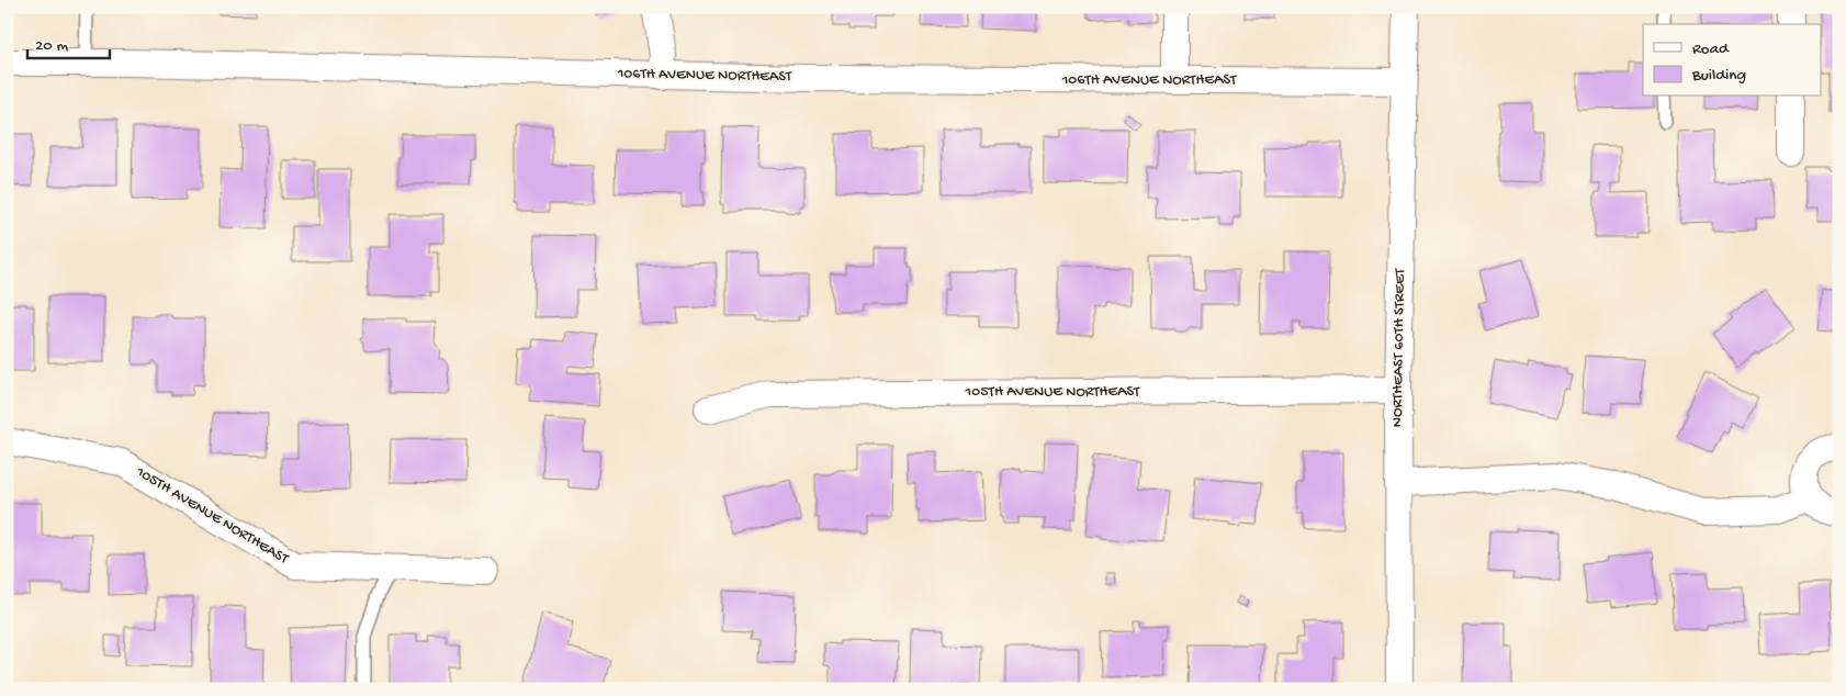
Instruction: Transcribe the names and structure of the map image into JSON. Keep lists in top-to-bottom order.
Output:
{
  "streets": {
    "street": ["106TH AVENUE NORTHEAST", "NORTHEAST 60TH STREET", "105TH AVENUE NORTHEAST"]
  },
  "crossings": [
    ["106TH AVENUE NORTHEAST", "NORTHEAST 60TH STREET"],
    ["NORTHEAST 60TH STREET", "105TH AVENUE NORTHEAST"]
  ],
  "legend": ["Road", "Building"],
  "scale_bar": "20 m"
}
